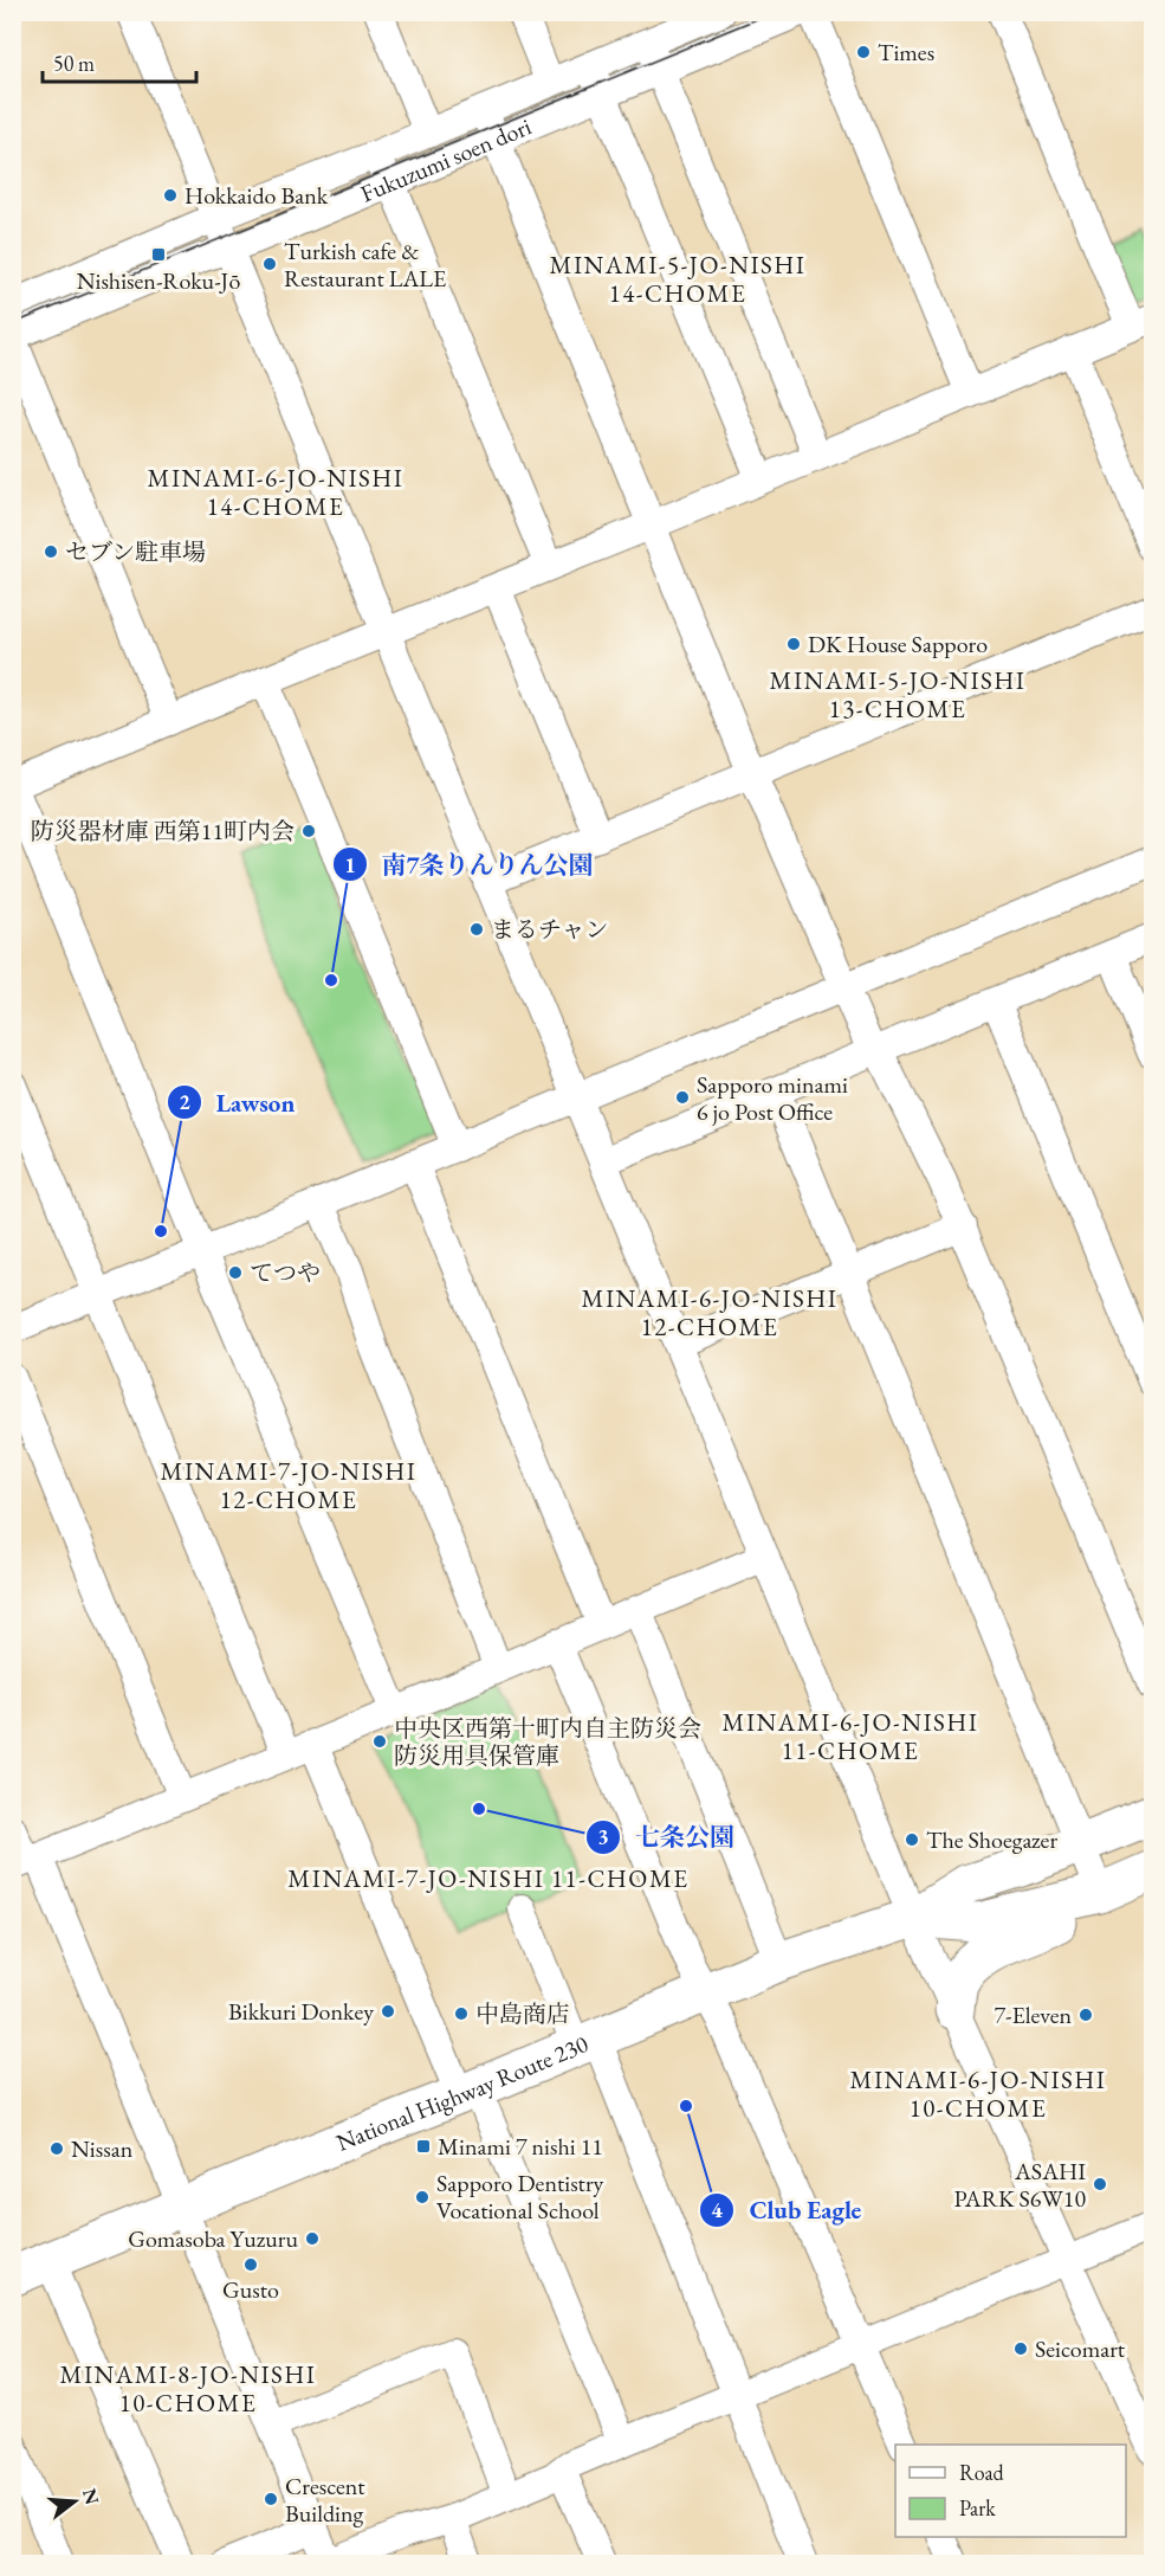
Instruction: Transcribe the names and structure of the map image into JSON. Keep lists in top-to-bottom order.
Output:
{
  "streets": {
    "highway": ["National Highway Route 230"],
    "street": ["Fukuzumi soen dori"]
  },
  "districts": [
    "MINAMI-5-JO-NISHI 14-CHOME",
    "MINAMI-6-JO-NISHI 14-CHOME",
    "MINAMI-5-JO-NISHI 13-CHOME",
    "MINAMI-6-JO-NISHI 12-CHOME",
    "MINAMI-7-JO-NISHI 12-CHOME",
    "MINAMI-6-JO-NISHI 11-CHOME",
    "MINAMI-7-JO-NISHI 11-CHOME",
    "MINAMI-6-JO-NISHI 10-CHOME",
    "MINAMI-8-JO-NISHI 10-CHOME"
  ],
  "places": {
    "other": [
      "Times",
      "Hokkaido Bank",
      "Turkish cafe & Restaurant LALE",
      "セブン駐車場",
      "DK House Sapporo",
      "防災器材庫 西第11町内会",
      "まるチャン",
      "南7条りんりん公園",
      "Sapporo minami 6 jo Post Office",
      "Lawson",
      "てつや",
      "中央区西第十町内自主防災会 防災用具保管庫",
      "七条公園",
      "The Shoegazer",
      "Bikkuri Donkey",
      "中島商店",
      "7-Eleven",
      "Club Eagle",
      "Nissan",
      "ASAHI PARK S6W10",
      "Sapporo Dentistry Vocational School",
      "Gomasoba Yuzuru",
      "Gusto",
      "Seicomart",
      "Crescent Building"
    ],
    "transit": ["Nishisen-Roku-Jō", "Minami 7 nishi 11"]
  },
  "legend": ["Road", "Park"],
  "scale_bar": "50 m",
  "north": "right"
}
